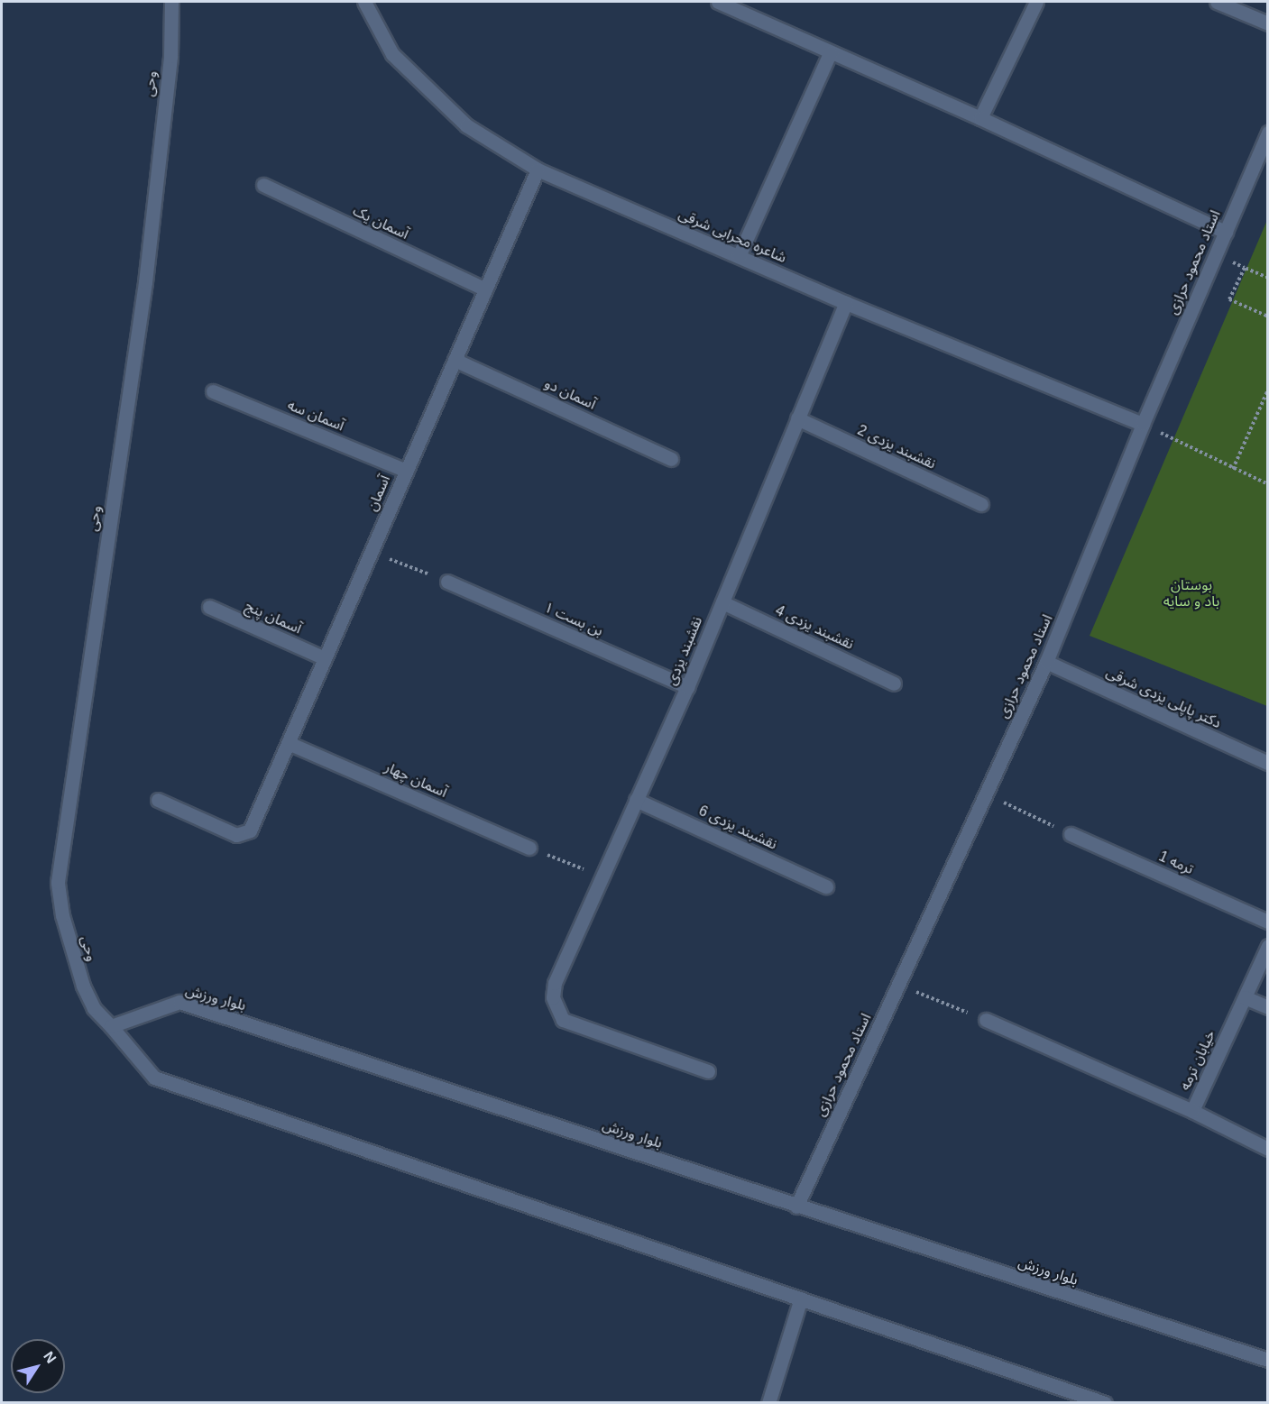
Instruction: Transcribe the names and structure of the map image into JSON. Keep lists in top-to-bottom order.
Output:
{
  "streets": {
    "street": [
      "وحی",
      "آسمان یک",
      "شاعره محرابی شرقی",
      "استاد محمود حرازی",
      "آسمان دو",
      "آسمان سه",
      "نقشبند یزدی 2",
      "آسمان",
      "آسمان پنج",
      "بن بست ۱",
      "نقشبند یزدی 4",
      "نقشبند یزدی",
      "دکتر پاپلی یزدی شرقی",
      "آسمان چهار",
      "نقشبند یزدی 6",
      "ترمه 1",
      "بلوار ورزش",
      "خیابان ترمه"
    ]
  },
  "crossings": [
    ["وحی", "بلوار ورزش"],
    ["آسمان یک", "آسمان"],
    ["شاعره محرابی شرقی", "استاد محمود حرازی"],
    ["شاعره محرابی شرقی", "آسمان"],
    ["شاعره محرابی شرقی", "نقشبند یزدی"],
    ["استاد محمود حرازی", "دکتر پاپلی یزدی شرقی"],
    ["استاد محمود حرازی", "بلوار ورزش"],
    ["آسمان دو", "آسمان"],
    ["آسمان سه", "آسمان"],
    ["نقشبند یزدی 2", "نقشبند یزدی"],
    ["آسمان", "آسمان پنج"],
    ["آسمان", "آسمان چهار"],
    ["بن بست ۱", "نقشبند یزدی"],
    ["نقشبند یزدی 4", "نقشبند یزدی"],
    ["نقشبند یزدی", "نقشبند یزدی 6"]
  ],
  "parks": ["بوستان باد و سایه"],
  "north": "top right"
}
